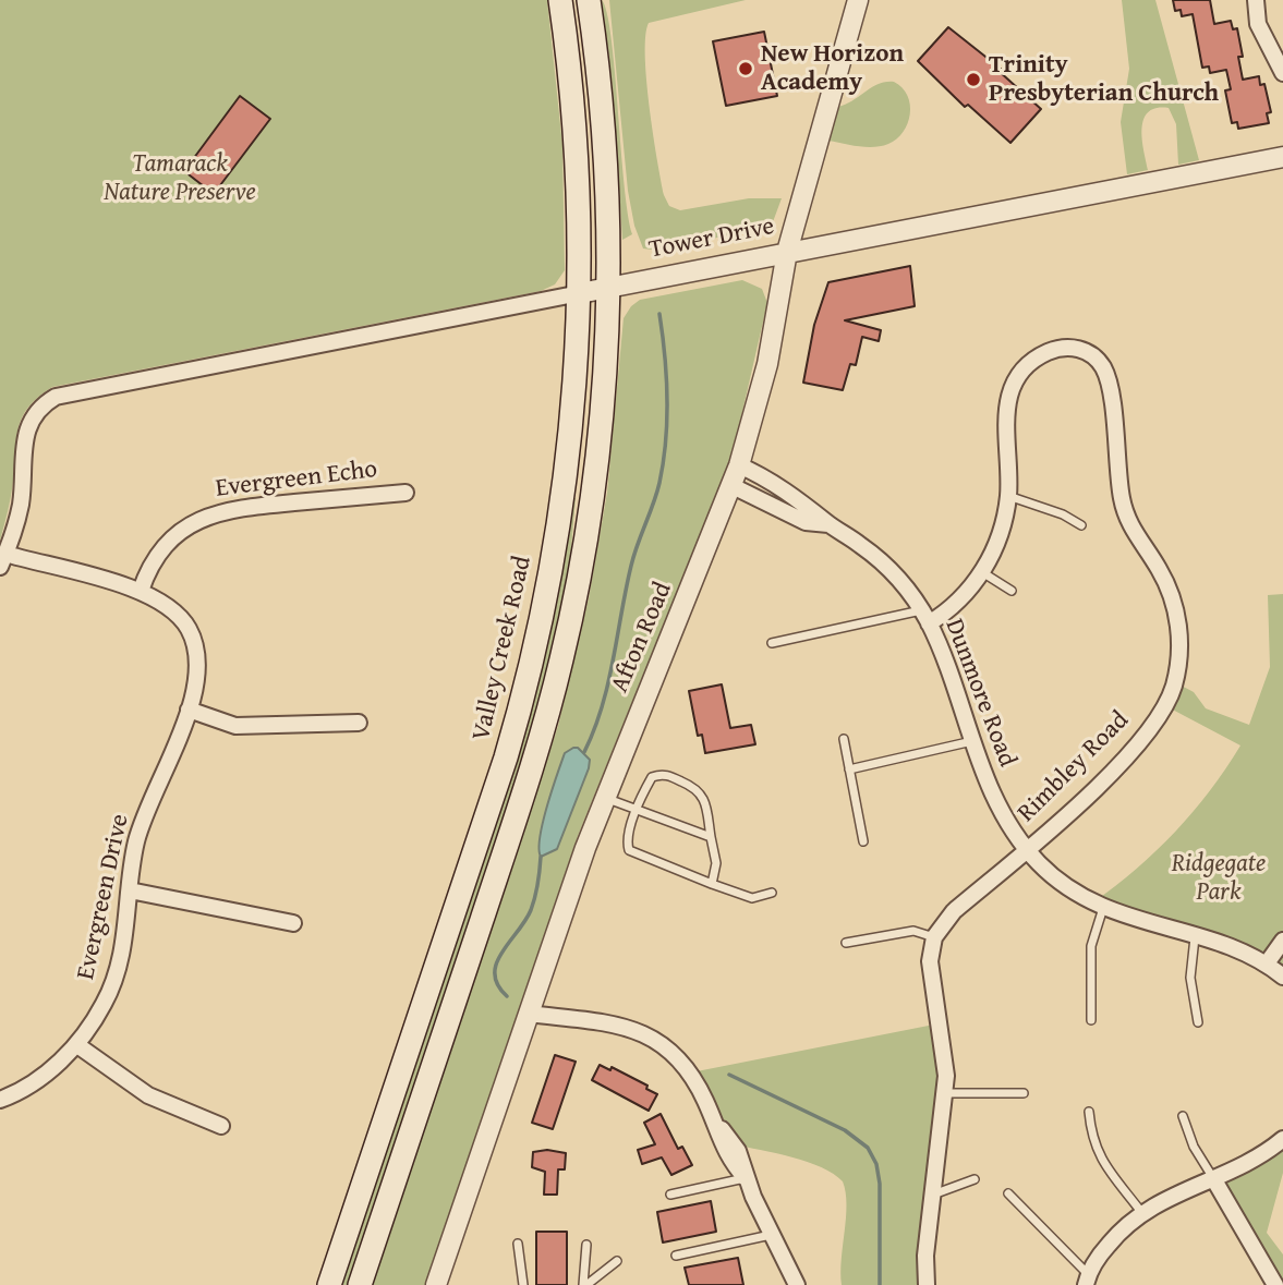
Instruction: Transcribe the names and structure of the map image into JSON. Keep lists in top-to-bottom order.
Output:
{
  "streets": {
    "main road": ["Valley Creek Road"],
    "street": [
      "Tower Drive",
      "Evergreen Echo",
      "Afton Road",
      "Dunmore Road",
      "Rimbley Road",
      "Evergreen Drive"
    ]
  },
  "crossings": [
    ["Tower Drive", "Afton Road"],
    ["Tower Drive", "Valley Creek Road"],
    ["Tower Drive", "Evergreen Drive"],
    ["Evergreen Echo", "Evergreen Drive"],
    ["Afton Road", "Dunmore Road"],
    ["Dunmore Road", "Rimbley Road"]
  ],
  "parks": ["Tamarack Nature Preserve", "Ridgegate Park"],
  "places": ["New Horizon Academy", "Trinity Presbyterian Church"]
}
